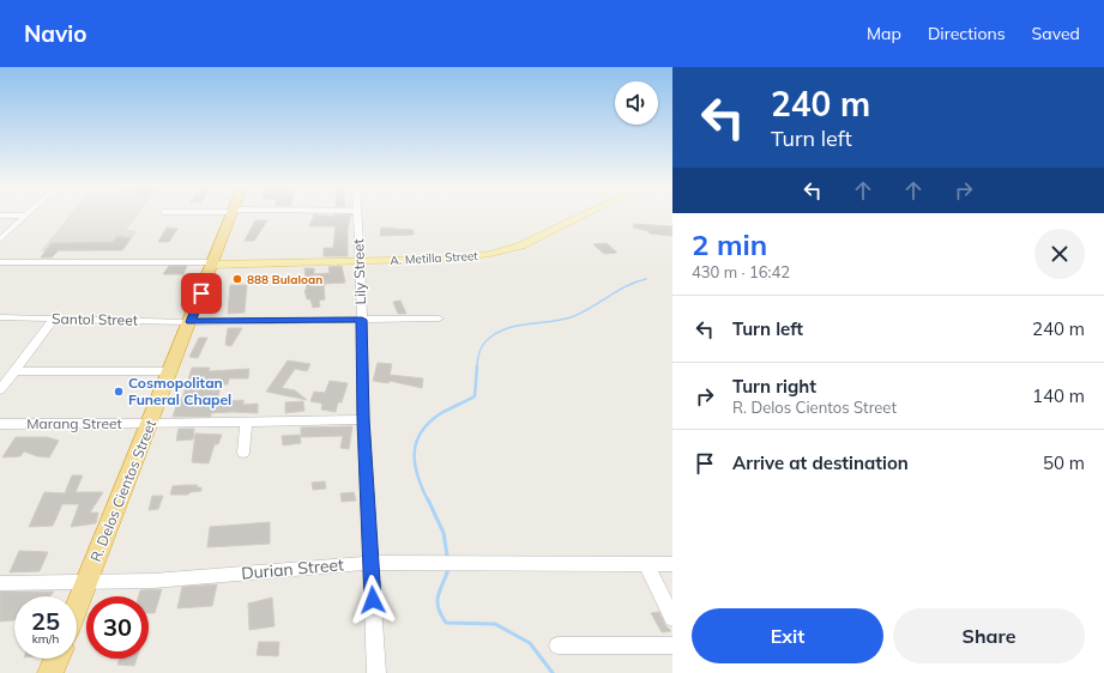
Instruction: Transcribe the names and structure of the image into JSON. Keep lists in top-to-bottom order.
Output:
{
  "streets": {
    "highway": ["R. Delos Cientos Street"],
    "main road": ["A. Metilla Street"],
    "street": [
      "Lily Street",
      "Santol Street",
      "Marang Street",
      "Durian Street"
    ]
  },
  "crossings": [
    ["A. Metilla Street", "Lily Street"],
    ["A. Metilla Street", "R. Delos Cientos Street"],
    ["Lily Street", "Santol Street"],
    ["Lily Street", "Marang Street"],
    ["Lily Street", "Durian Street"],
    ["Santol Street", "R. Delos Cientos Street"],
    ["Marang Street", "R. Delos Cientos Street"],
    ["R. Delos Cientos Street", "Durian Street"]
  ],
  "places": ["888 Bulaloan", "Cosmopolitan Funeral Chapel"],
  "page": {
    "header": "Navio",
    "nav": ["Map", "Directions", "Saved"],
    "turn": ["240 m", "Turn left"],
    "heading": ["2 min", "430 m · 16:42"],
    "list": [
      {
        "name": "Turn left",
        "value": "240 m"
      },
      {
        "name": "Turn right",
        "note": "R. Delos Cientos Street",
        "value": "140 m"
      },
      {
        "name": "Arrive at destination",
        "value": "50 m"
      }
    ],
    "speed": "25 km/h",
    "limit": "30",
    "buttons": ["Exit", "Share"]
  }
}
